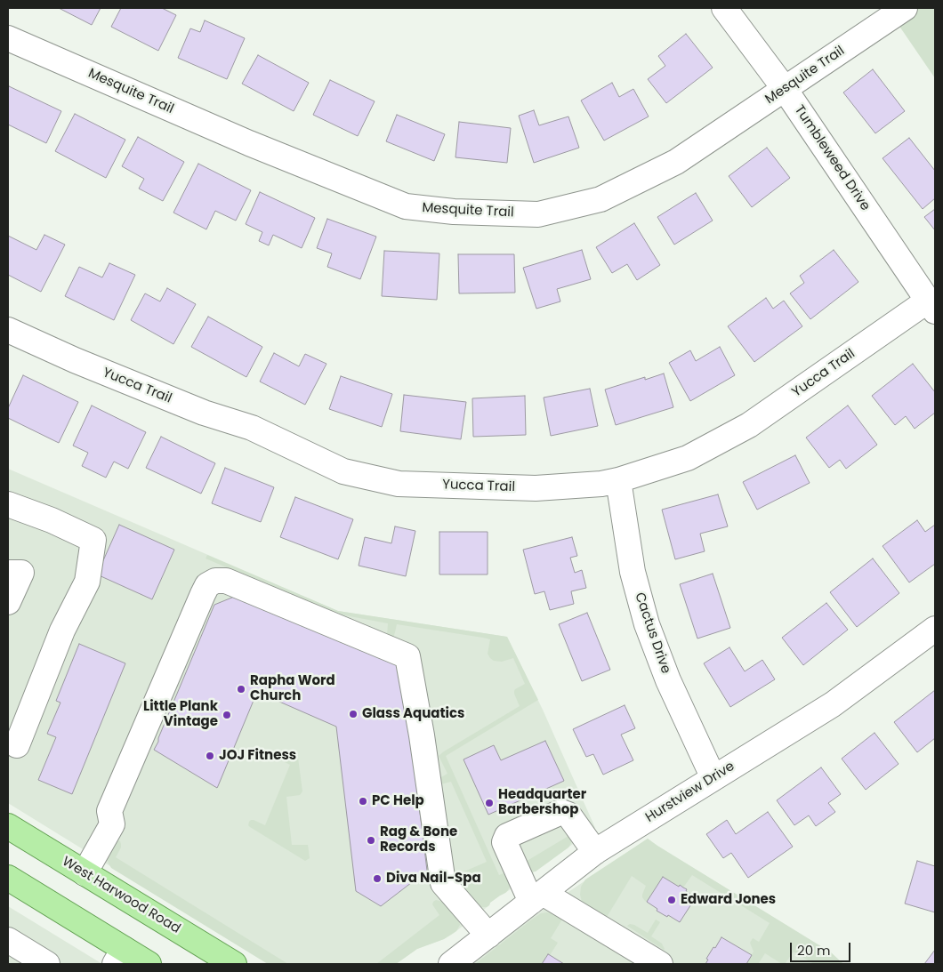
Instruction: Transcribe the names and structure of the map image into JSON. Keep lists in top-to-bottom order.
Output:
{
  "streets": {
    "main road": ["West Harwood Road"],
    "street": [
      "Mesquite Trail",
      "Tumbleweed Drive",
      "Yucca Trail",
      "Cactus Drive",
      "Hurstview Drive"
    ]
  },
  "crossings": [
    ["Mesquite Trail", "Tumbleweed Drive"],
    ["Tumbleweed Drive", "Yucca Trail"],
    ["Yucca Trail", "Cactus Drive"],
    ["Cactus Drive", "Hurstview Drive"]
  ],
  "places": [
    "Rapha Word Church",
    "Glass Aquatics",
    "Little Plank Vintage",
    "JOJ Fitness",
    "PC Help",
    "Headquarter Barbershop",
    "Rag & Bone Records",
    "Diva Nail-Spa",
    "Edward Jones"
  ],
  "scale_bar": "20 m"
}
